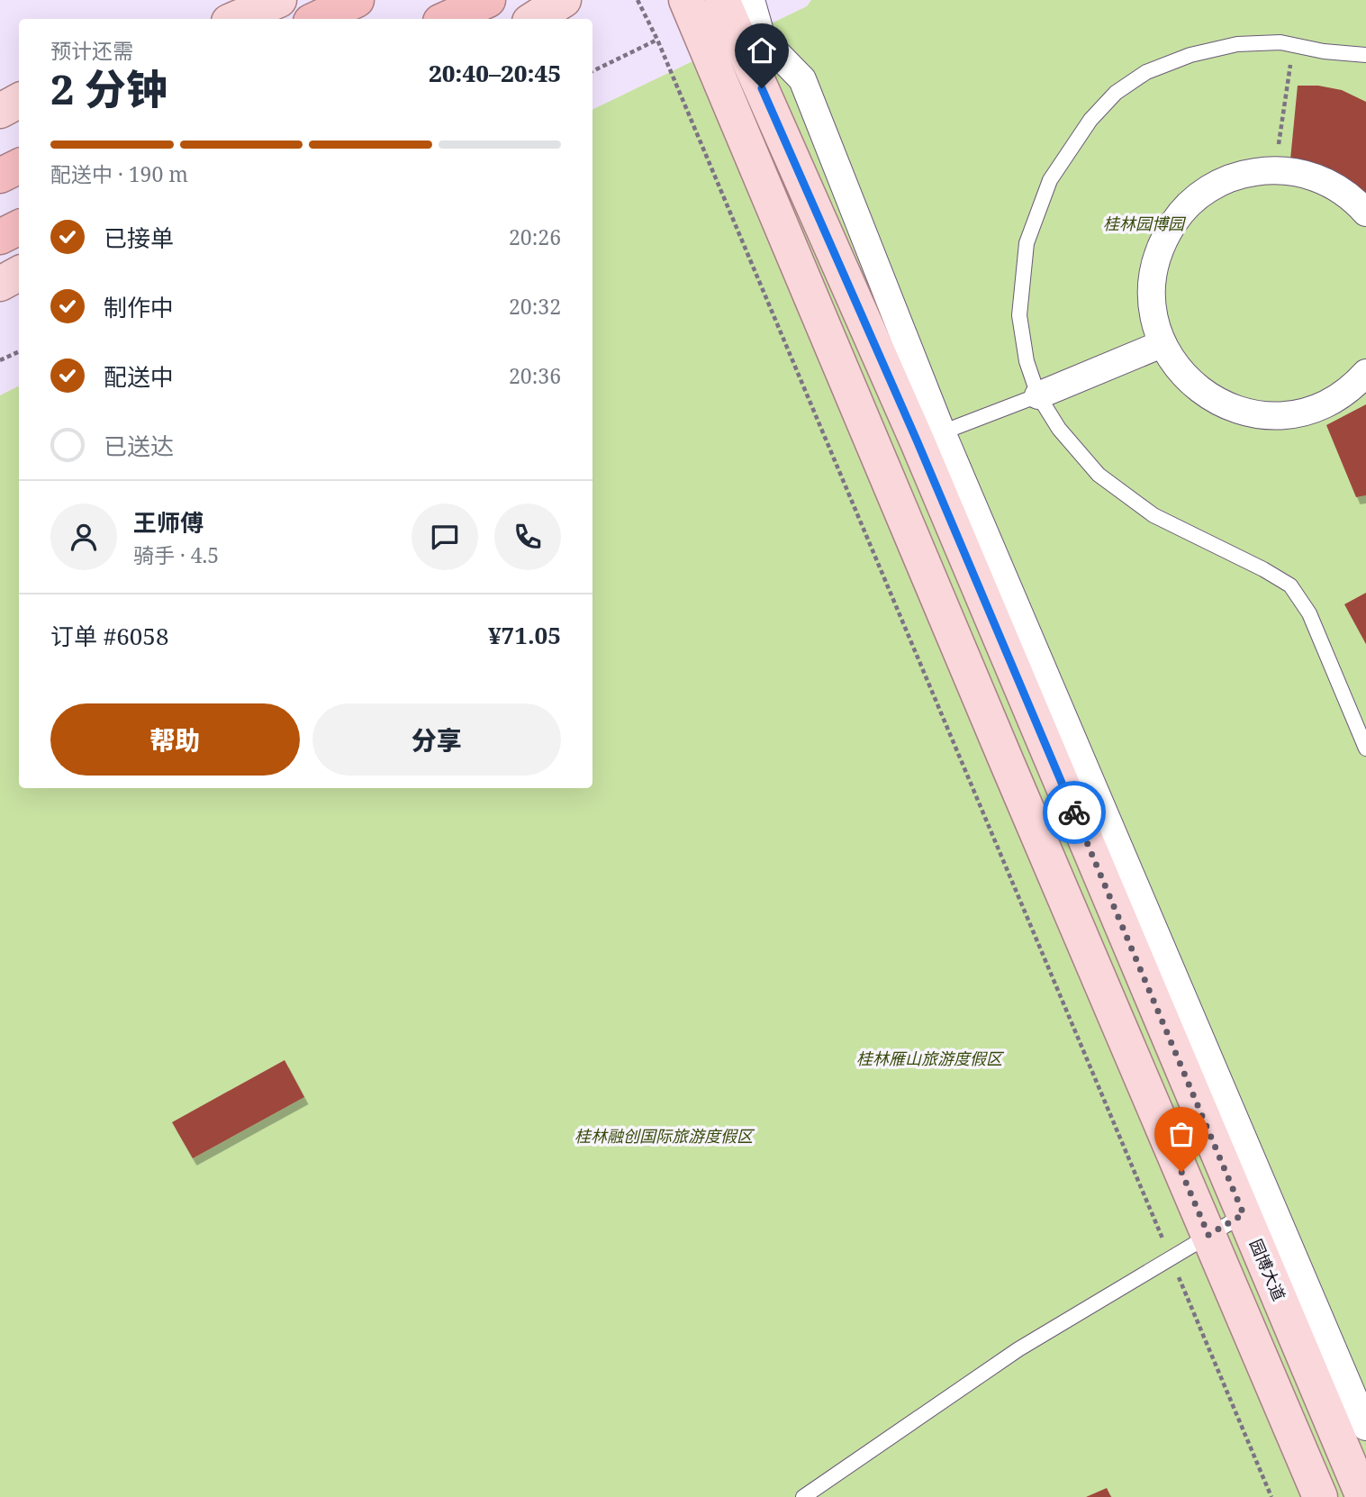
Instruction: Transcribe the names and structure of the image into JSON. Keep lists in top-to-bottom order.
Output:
{
  "streets": {
    "main road": ["园博大道"]
  },
  "parks": ["桂林园博园", "桂林雁山旅游度假区", "桂林融创国际旅游度假区"],
  "page": {
    "heading": ["2 分钟", "预计还需", "20:40–20:45"],
    "panel": [
      "王师傅",
      "骑手 · 4.5",
      "订单 #6058",
      "¥71.05"
    ],
    "bar": "配送中 · 190 m",
    "list": [
      ["已接单", "20:26"],
      ["制作中", "20:32"],
      ["配送中", "20:36"],
      "已送达"
    ],
    "buttons": ["帮助", "分享"]
  }
}
